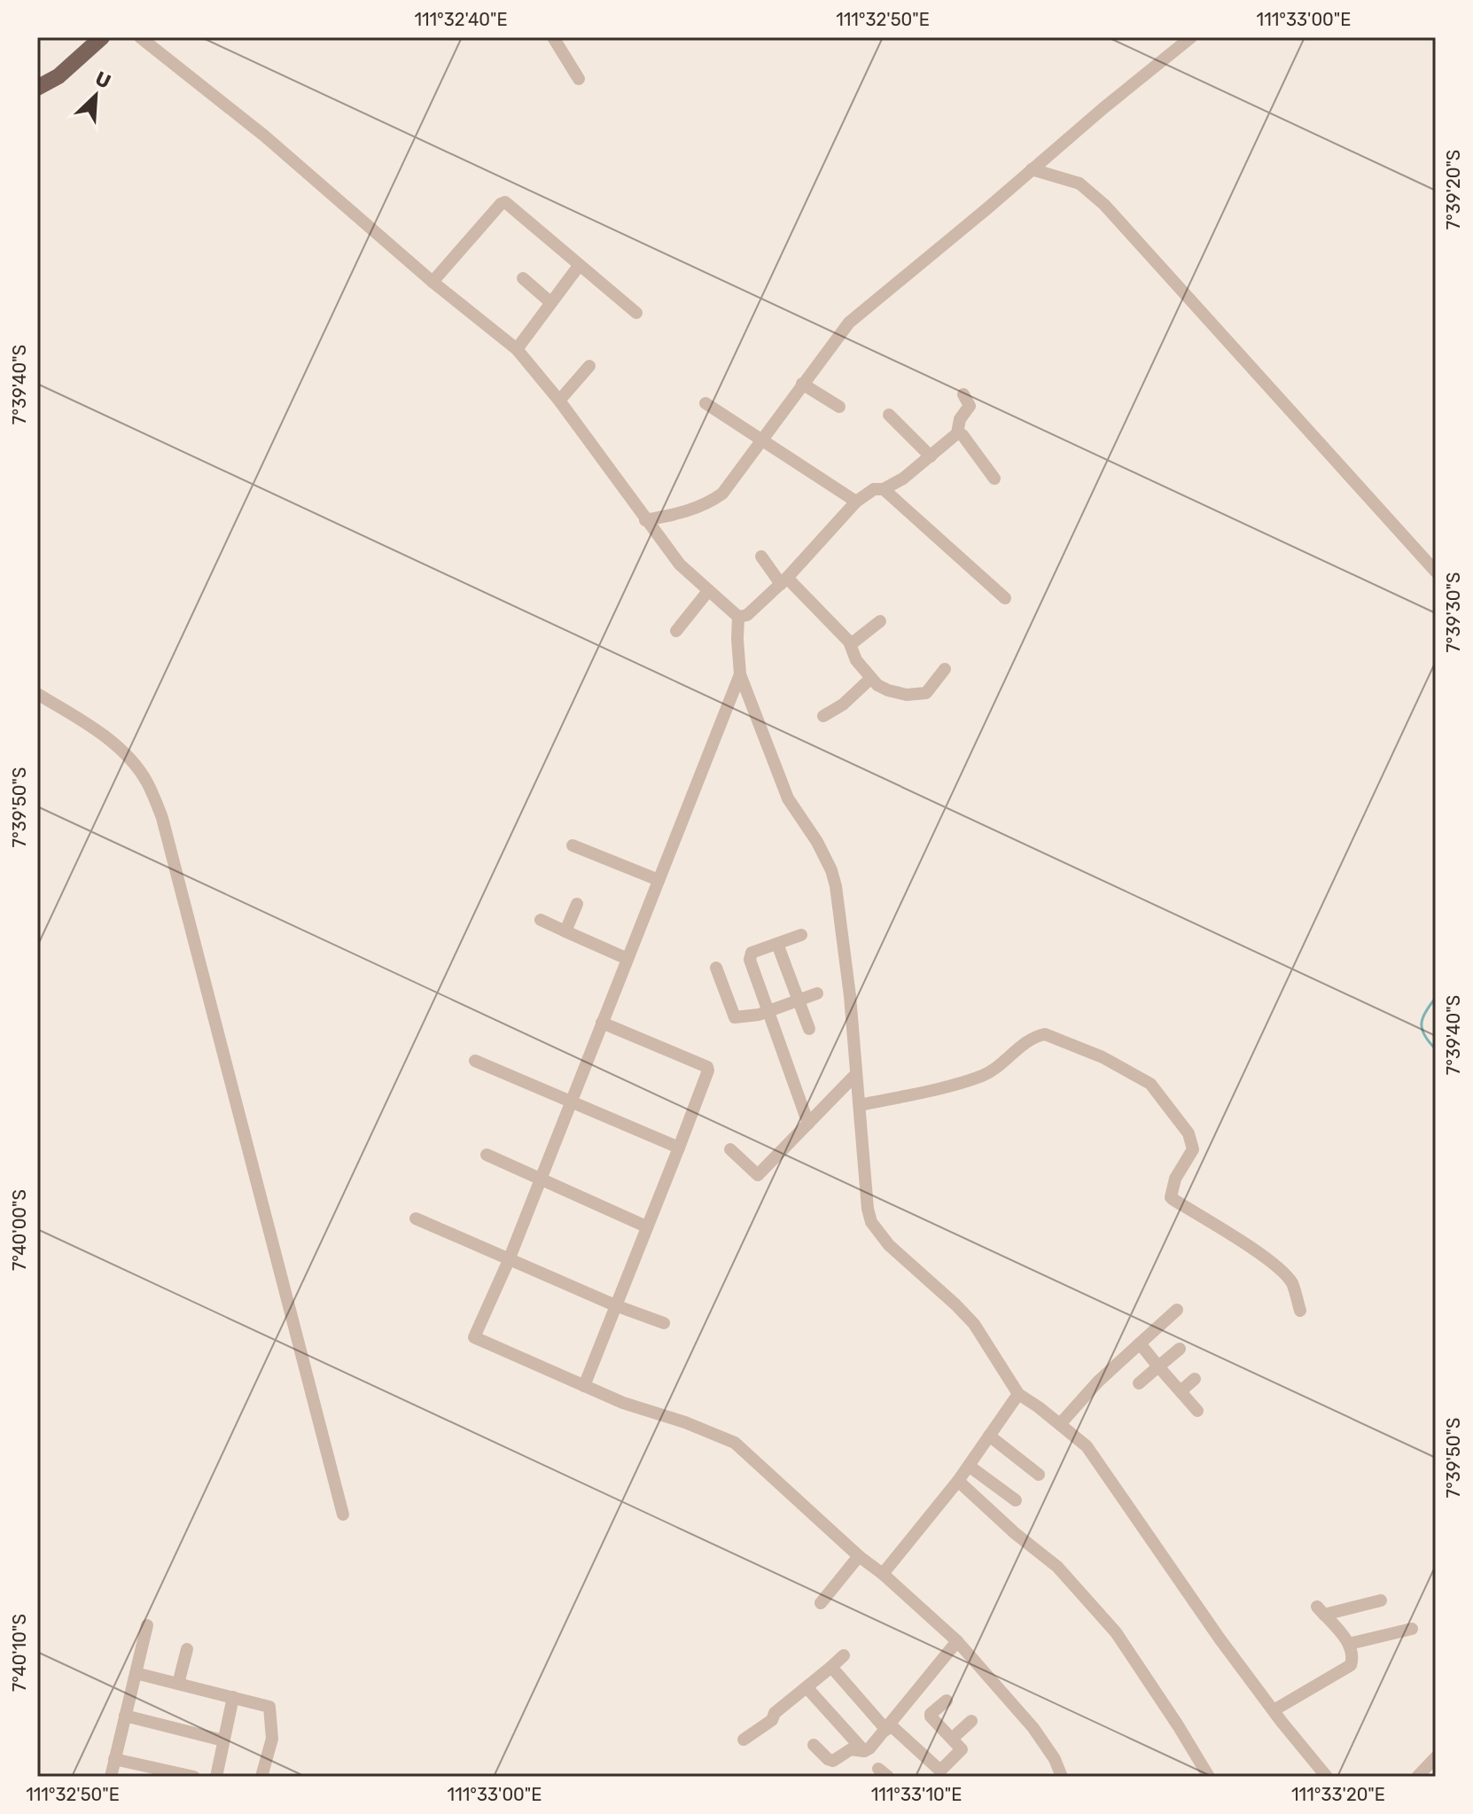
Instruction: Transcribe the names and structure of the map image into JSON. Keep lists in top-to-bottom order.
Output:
{
  "north": "top right",
  "coordinates": [
    "111°32'40\"E",
    "111°32'50\"E",
    "111°33'00\"E",
    "7°39'20\"S",
    "7°39'40\"S",
    "7°39'30\"S",
    "7°39'50\"S",
    "7°40'00\"S",
    "7°40'10\"S",
    "111°33'10\"E",
    "111°33'20\"E"
  ]
}
